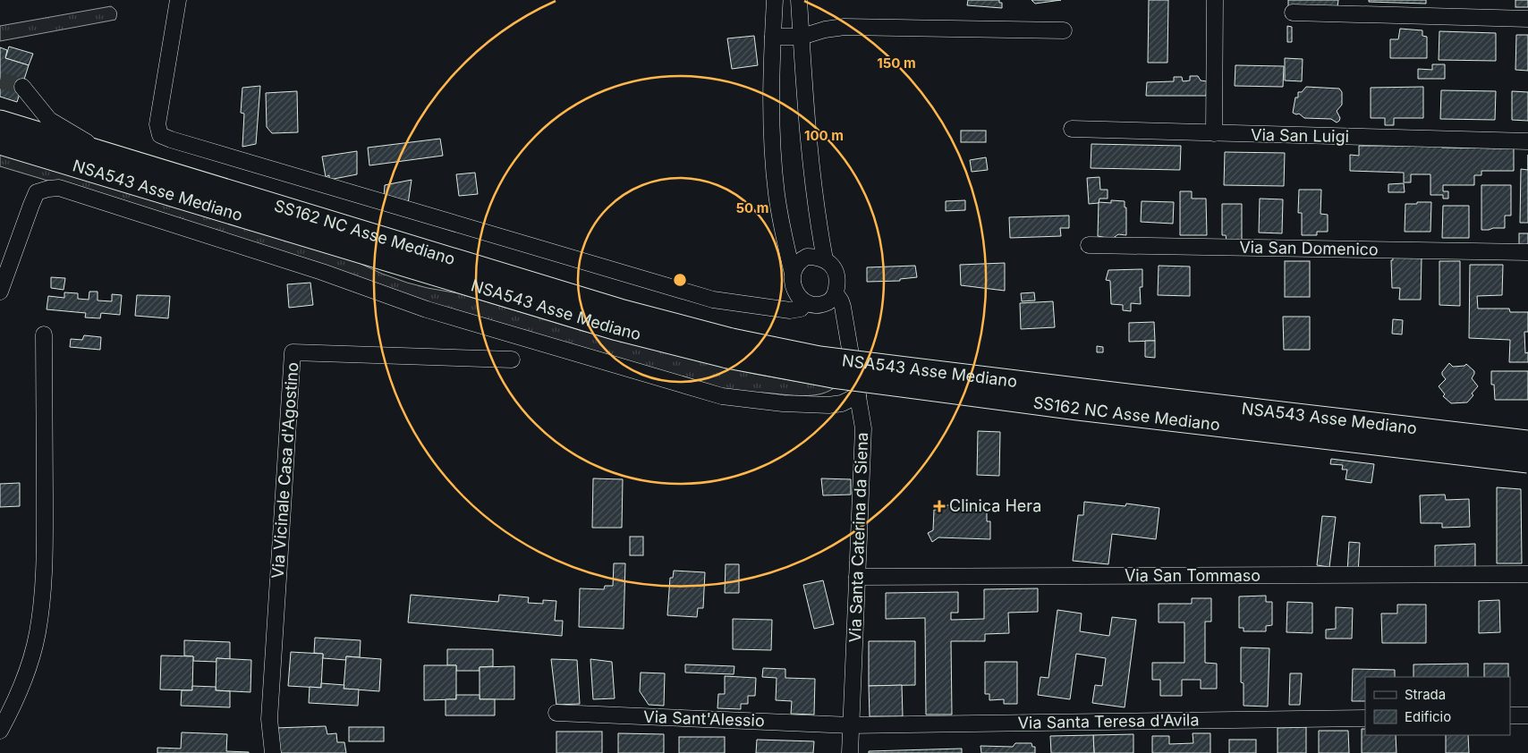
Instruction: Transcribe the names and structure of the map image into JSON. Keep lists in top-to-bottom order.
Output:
{
  "streets": {
    "highway": ["NSA543 Asse Mediano", "SS162 NC Asse Mediano"],
    "street": [
      "Via San Luigi",
      "Via San Domenico",
      "Via Vicinale Casa d'Agostino",
      "Via Santa Caterina da Siena",
      "Via San Tommaso",
      "Via Sant'Alessio",
      "Via Santa Teresa d'Avila"
    ]
  },
  "crossings": [
    ["NSA543 Asse Mediano", "SS162 NC Asse Mediano"],
    ["Via Santa Caterina da Siena", "Via San Tommaso"],
    ["Via Santa Caterina da Siena", "Via Sant'Alessio"],
    ["Via Santa Caterina da Siena", "Via Santa Teresa d'Avila"],
    ["Via Sant'Alessio", "Via Santa Teresa d'Avila"]
  ],
  "places": {
    "health": ["Clinica Hera"]
  },
  "legend": ["Strada", "Edificio"],
  "rings": ["150 m", "100 m", "50 m"]
}
